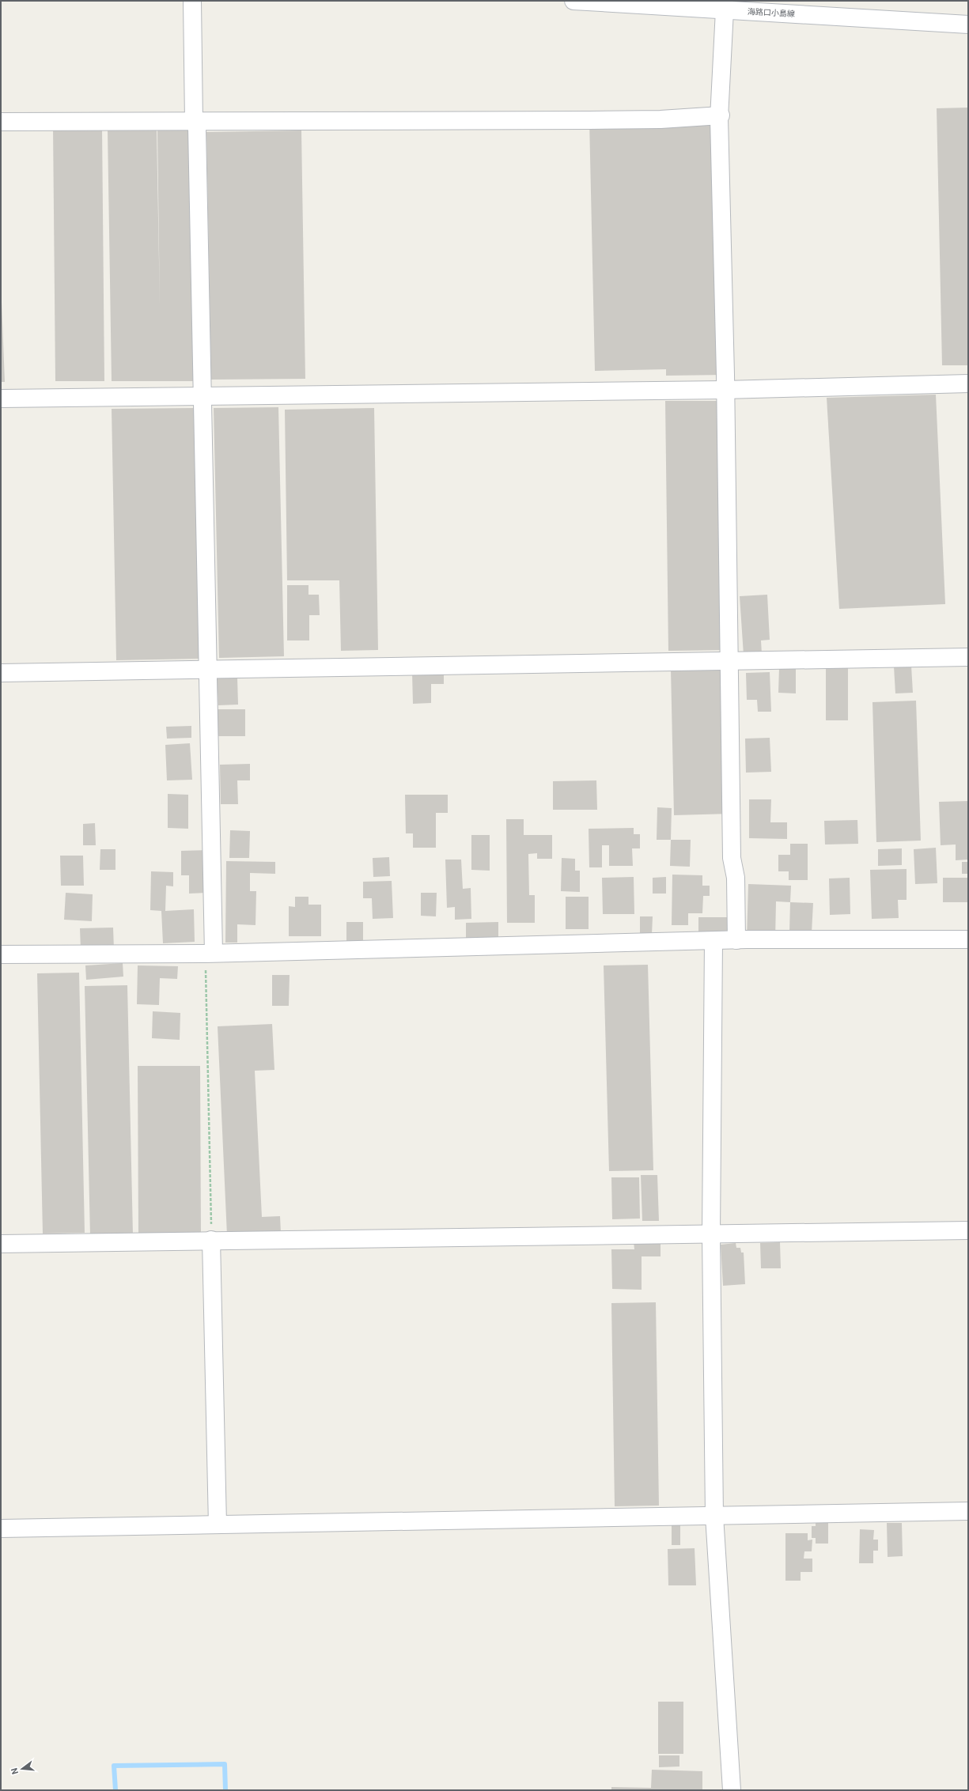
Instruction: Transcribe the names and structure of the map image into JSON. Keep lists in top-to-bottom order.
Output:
{
  "streets": {
    "street": ["海路口小島線"]
  },
  "north": "left"
}
